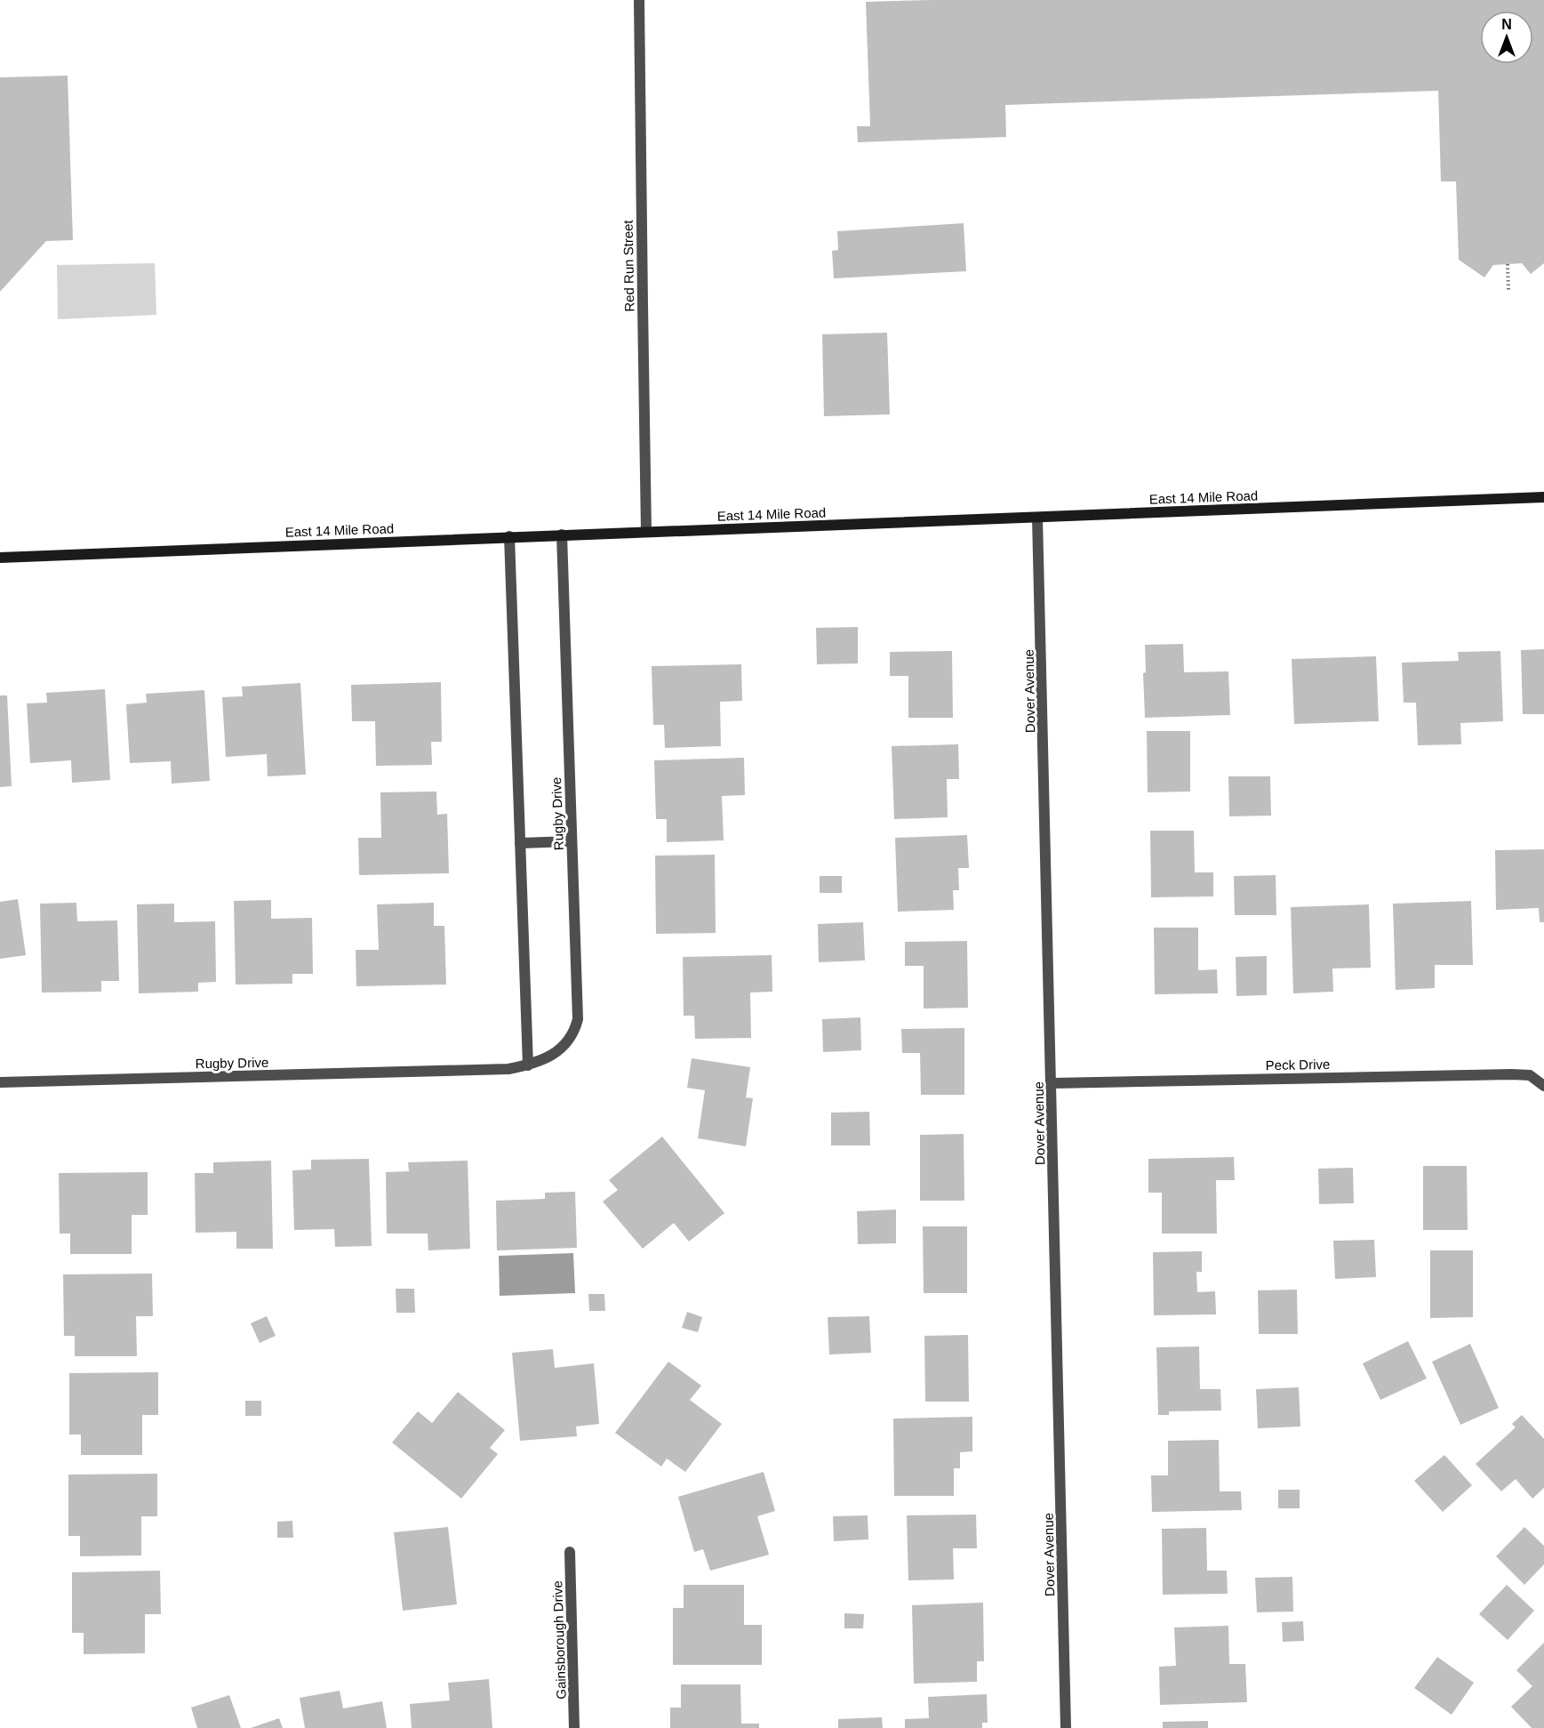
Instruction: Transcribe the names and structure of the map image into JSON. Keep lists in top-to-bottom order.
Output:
{
  "streets": {
    "main road": ["East 14 Mile Road"],
    "street": [
      "Red Run Street",
      "Dover Avenue",
      "Rugby Drive",
      "Peck Drive",
      "Gainsborough Drive"
    ]
  },
  "crossings": [
    ["Red Run Street", "East 14 Mile Road"],
    ["East 14 Mile Road", "Dover Avenue"],
    ["East 14 Mile Road", "Rugby Drive"],
    ["Dover Avenue", "Peck Drive"]
  ],
  "north": "top"
}
